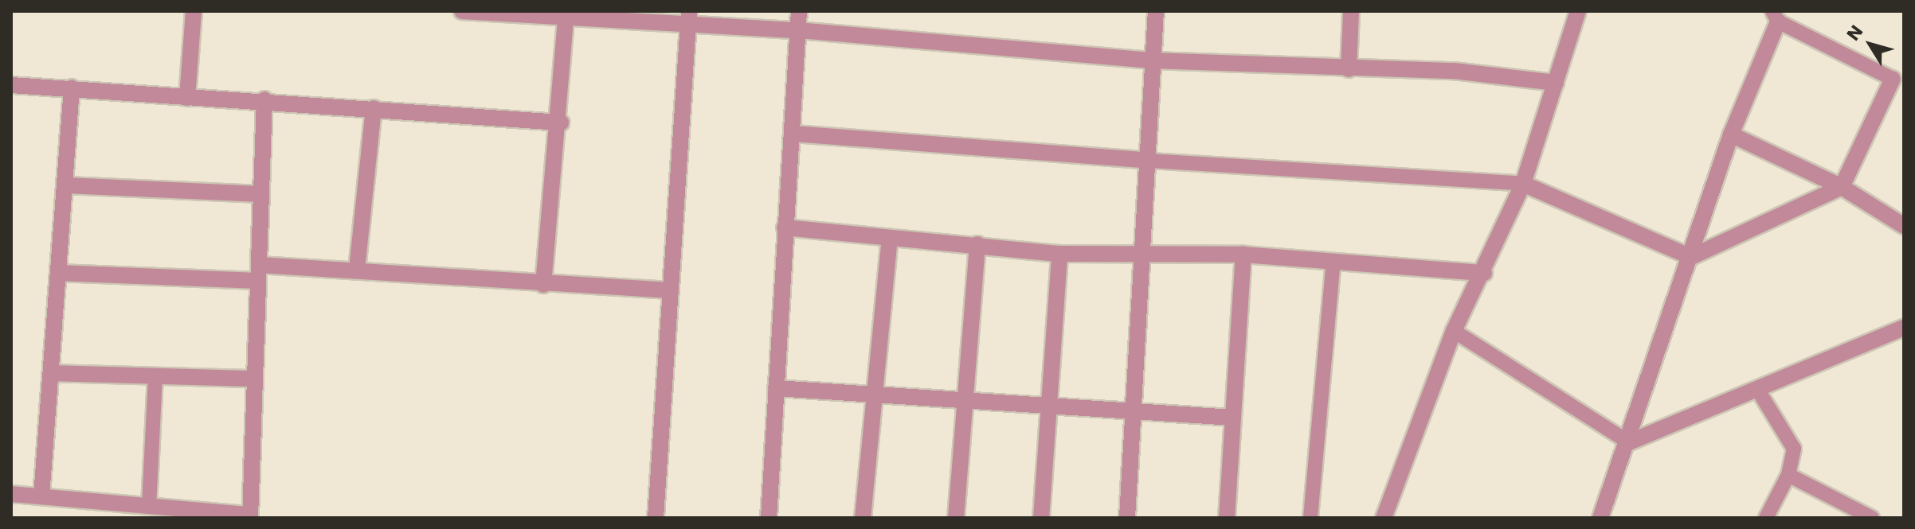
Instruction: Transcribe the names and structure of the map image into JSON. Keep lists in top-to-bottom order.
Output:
{
  "north": "top left"
}
